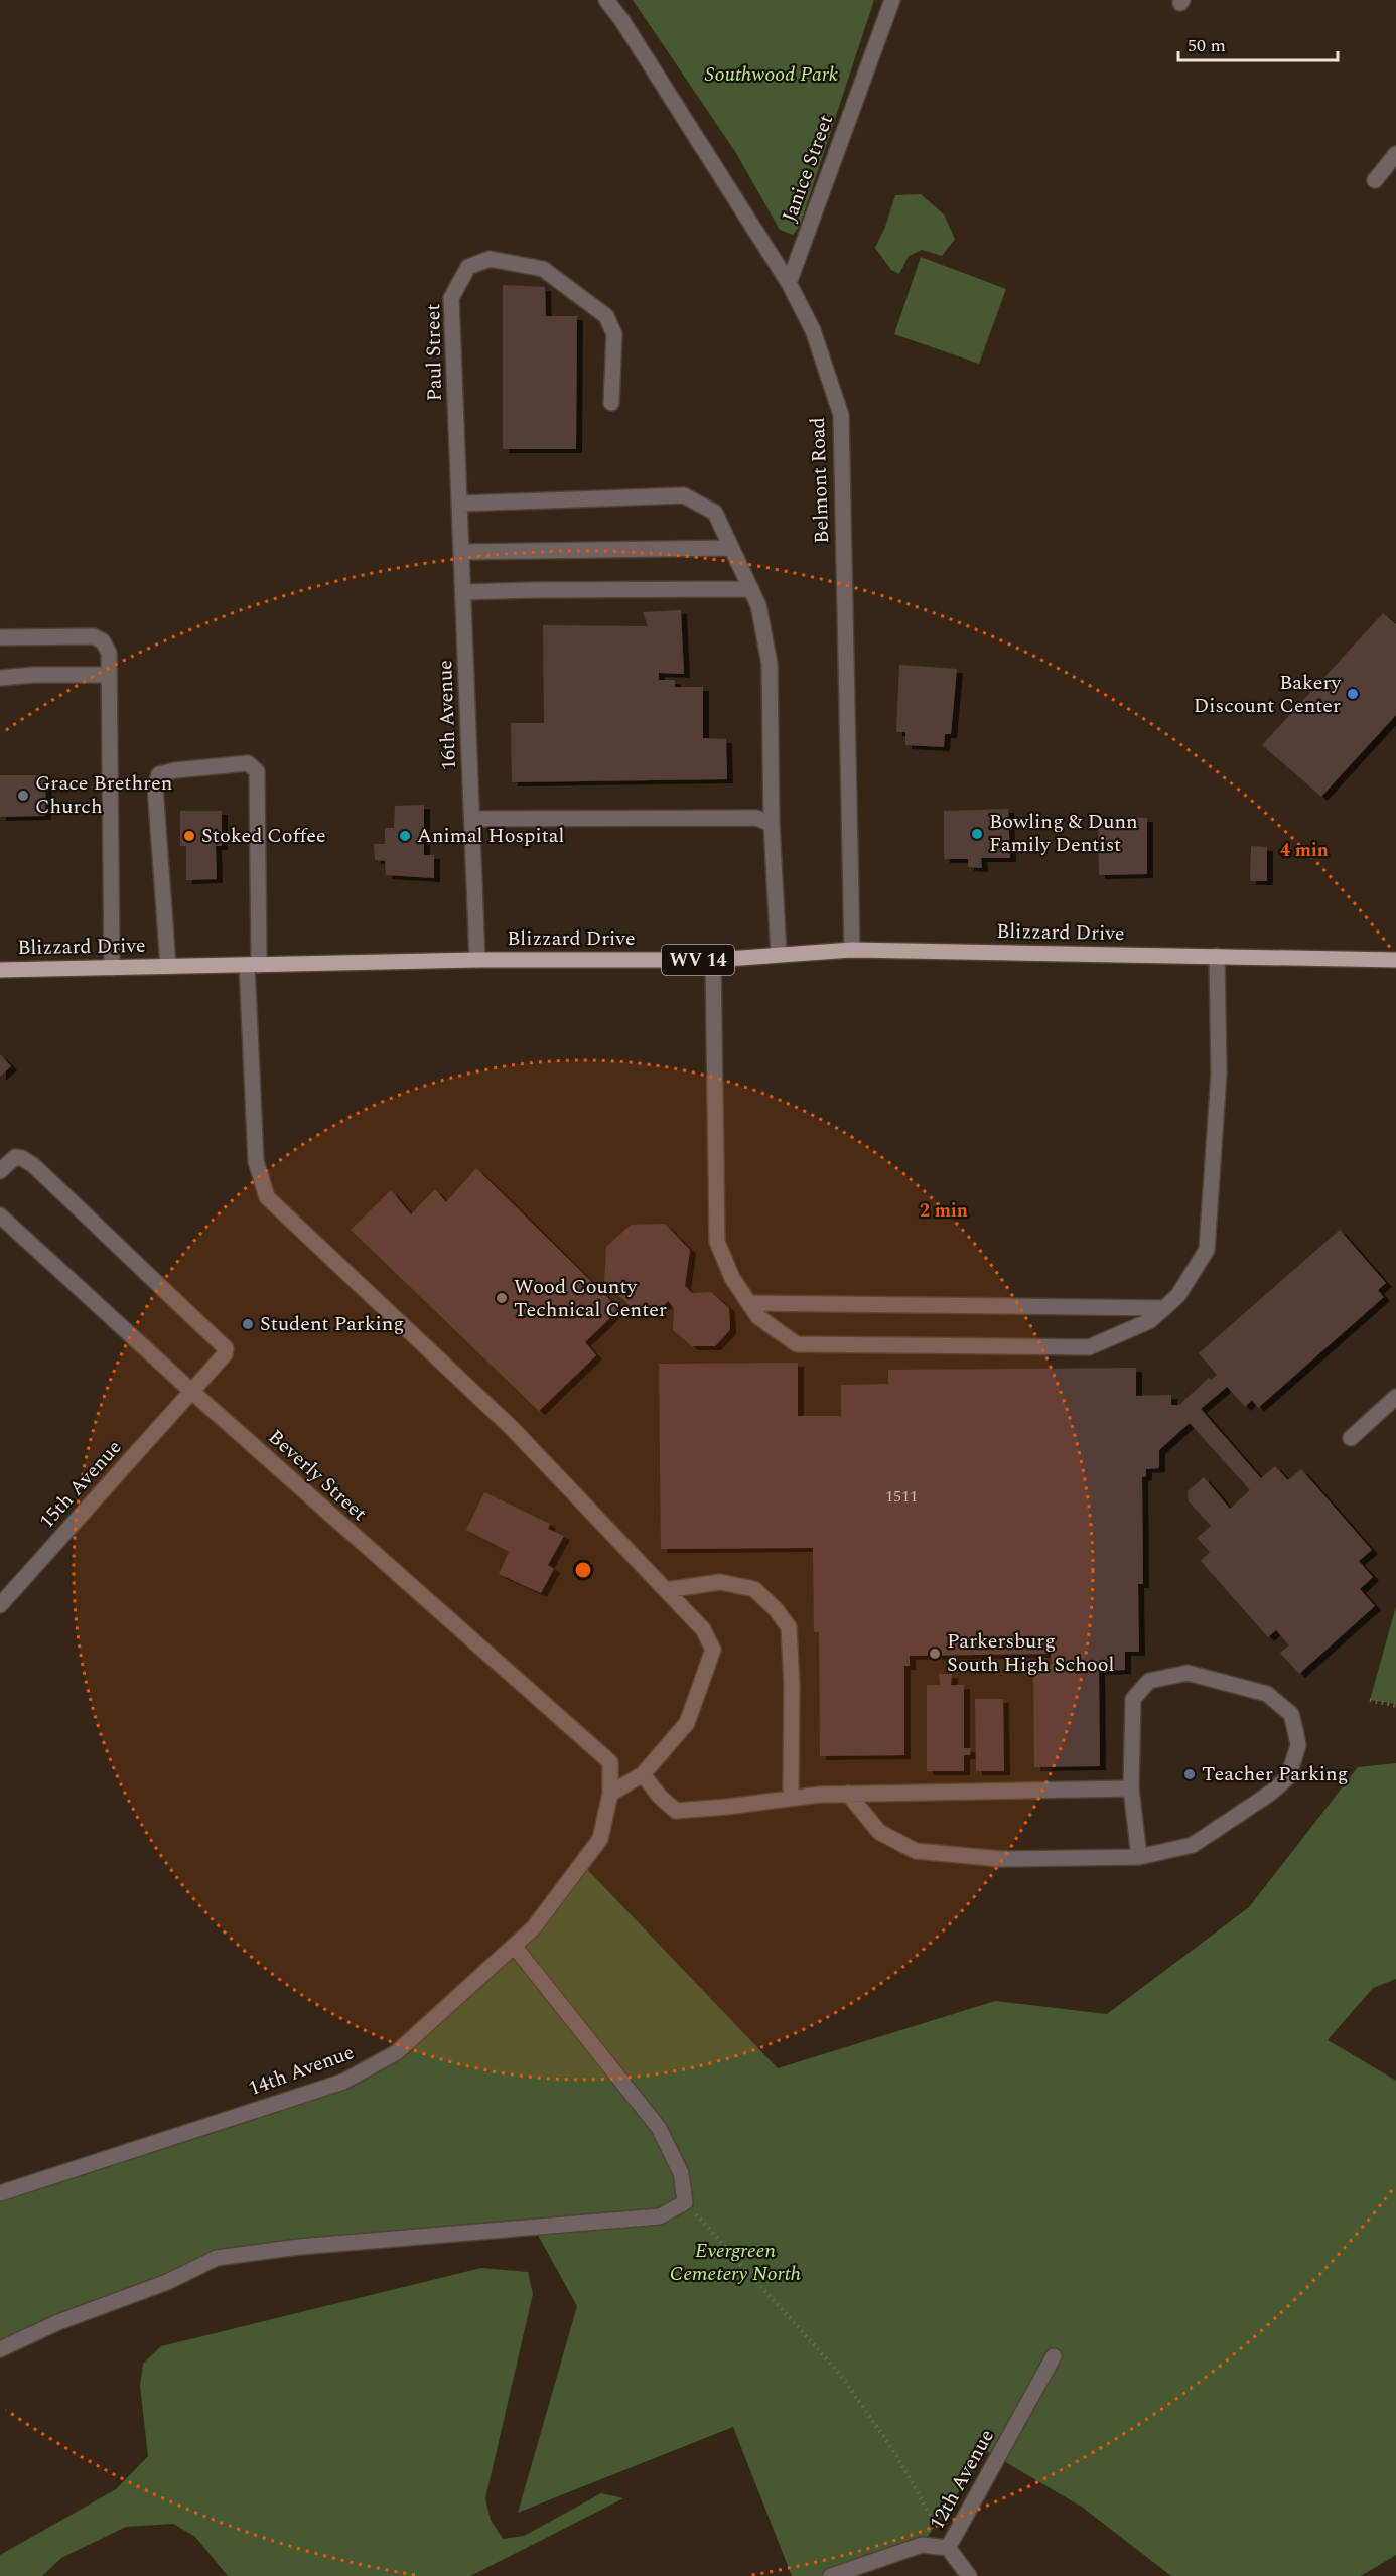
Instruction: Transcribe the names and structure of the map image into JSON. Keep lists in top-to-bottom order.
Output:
{
  "streets": {
    "main road": ["Blizzard Drive", "WV 14"],
    "street": [
      "Janice Street",
      "Paul Street",
      "Belmont Road",
      "16th Avenue",
      "Beverly Street",
      "15th Avenue",
      "14th Avenue",
      "12th Avenue"
    ]
  },
  "crossings": [
    ["Janice Street", "Belmont Road"],
    ["Paul Street", "16th Avenue"],
    ["Belmont Road", "Blizzard Drive"],
    ["16th Avenue", "Blizzard Drive"],
    ["Beverly Street", "15th Avenue"],
    ["Beverly Street", "14th Avenue"]
  ],
  "parks": ["Southwood Park", "Evergreen Cemetery North"],
  "places": [
    "Bakery Discount Center",
    "Grace Brethren Church",
    "Bowling & Dunn Family Dentist",
    "Stoked Coffee",
    "Animal Hospital",
    "Wood County Technical Center",
    "Student Parking",
    "Parkersburg South High School",
    "Teacher Parking"
  ],
  "house_numbers": ["1511"],
  "scale_bar": "50 m",
  "rings": ["4 min", "2 min"]
}
